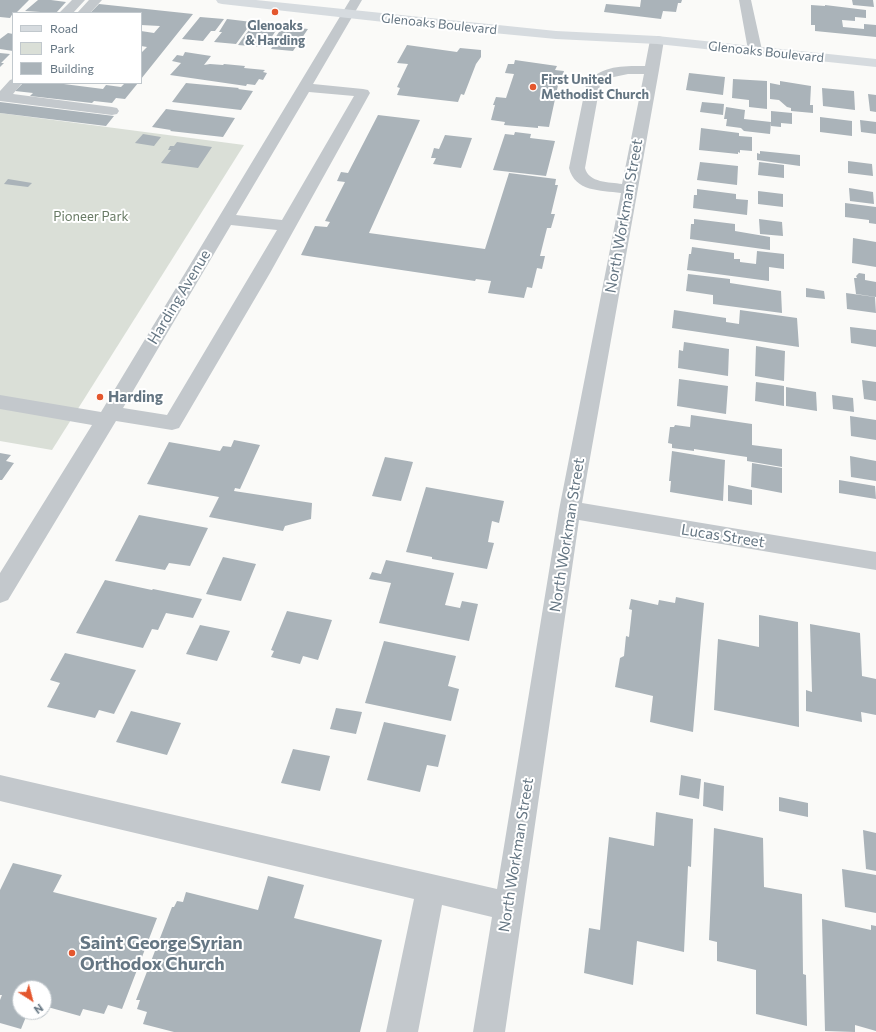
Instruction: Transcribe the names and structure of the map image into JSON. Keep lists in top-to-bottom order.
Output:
{
  "streets": {
    "main road": ["Glenoaks Boulevard"],
    "street": ["North Workman Street", "Harding Avenue", "Lucas Street"]
  },
  "crossings": [
    ["Glenoaks Boulevard", "North Workman Street"],
    ["Glenoaks Boulevard", "Harding Avenue"],
    ["North Workman Street", "Lucas Street"]
  ],
  "parks": ["Pioneer Park"],
  "places": [
    "Glenoaks & Harding",
    "First United Methodist Church",
    "Harding",
    "Saint George Syrian Orthodox Church"
  ],
  "legend": ["Road", "Park", "Building"],
  "north": "bottom right"
}
